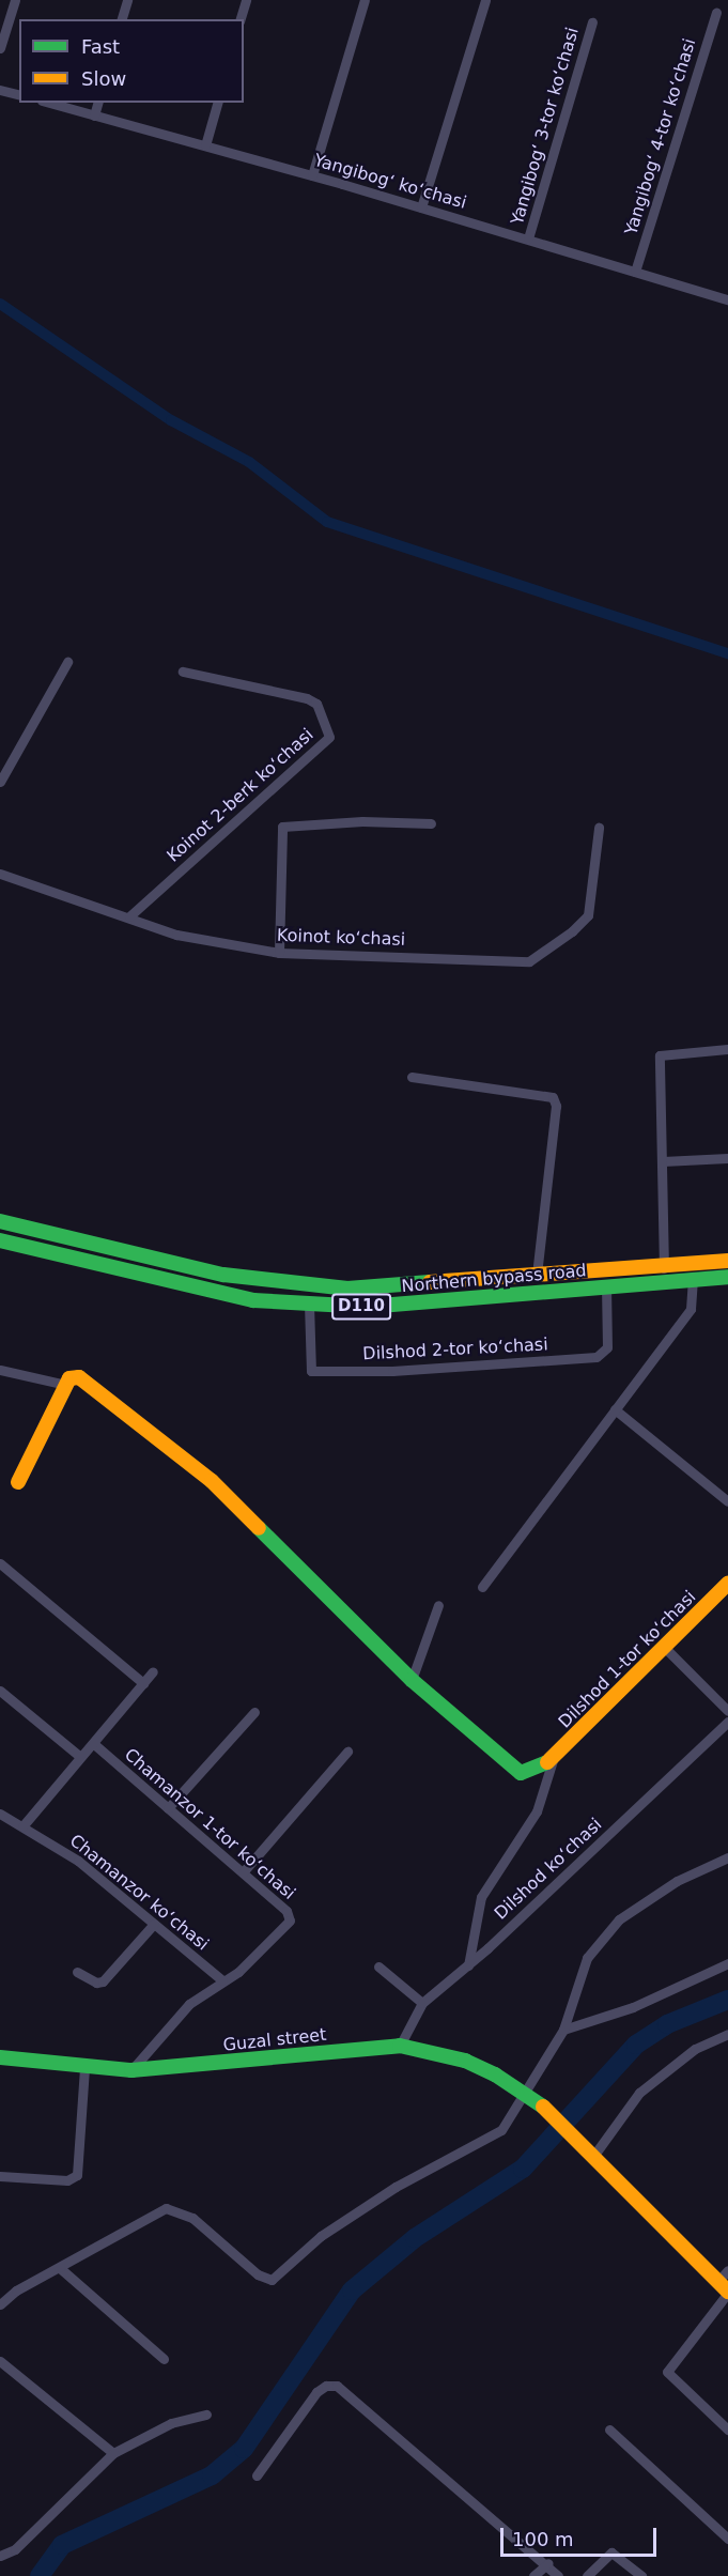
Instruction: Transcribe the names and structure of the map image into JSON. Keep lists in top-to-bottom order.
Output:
{
  "streets": {
    "street": [
      "Yangibogʻ 3-tor koʻchasi",
      "Yangibogʻ 4-tor koʻchasi",
      "Yangibogʻ koʻchasi",
      "Koinot 2-berk koʻchasi",
      "Koinot koʻchasi",
      "Northern bypass road",
      "D110",
      "Dilshod 2-tor koʻchasi",
      "Dilshod 1-tor koʻchasi",
      "Chamanzor 1-tor koʻchasi",
      "Dilshod koʻchasi",
      "Chamanzor koʻchasi",
      "Guzal street"
    ]
  },
  "crossings": [
    ["Yangibogʻ 3-tor koʻchasi", "Yangibogʻ koʻchasi"],
    ["Yangibogʻ 4-tor koʻchasi", "Yangibogʻ koʻchasi"],
    ["Koinot 2-berk koʻchasi", "Koinot koʻchasi"],
    ["Northern bypass road", "Dilshod 2-tor koʻchasi"],
    ["Chamanzor 1-tor koʻchasi", "Chamanzor koʻchasi"],
    ["Dilshod koʻchasi", "Guzal street"]
  ],
  "legend": ["Fast", "Slow"],
  "scale_bar": "100 m"
}
